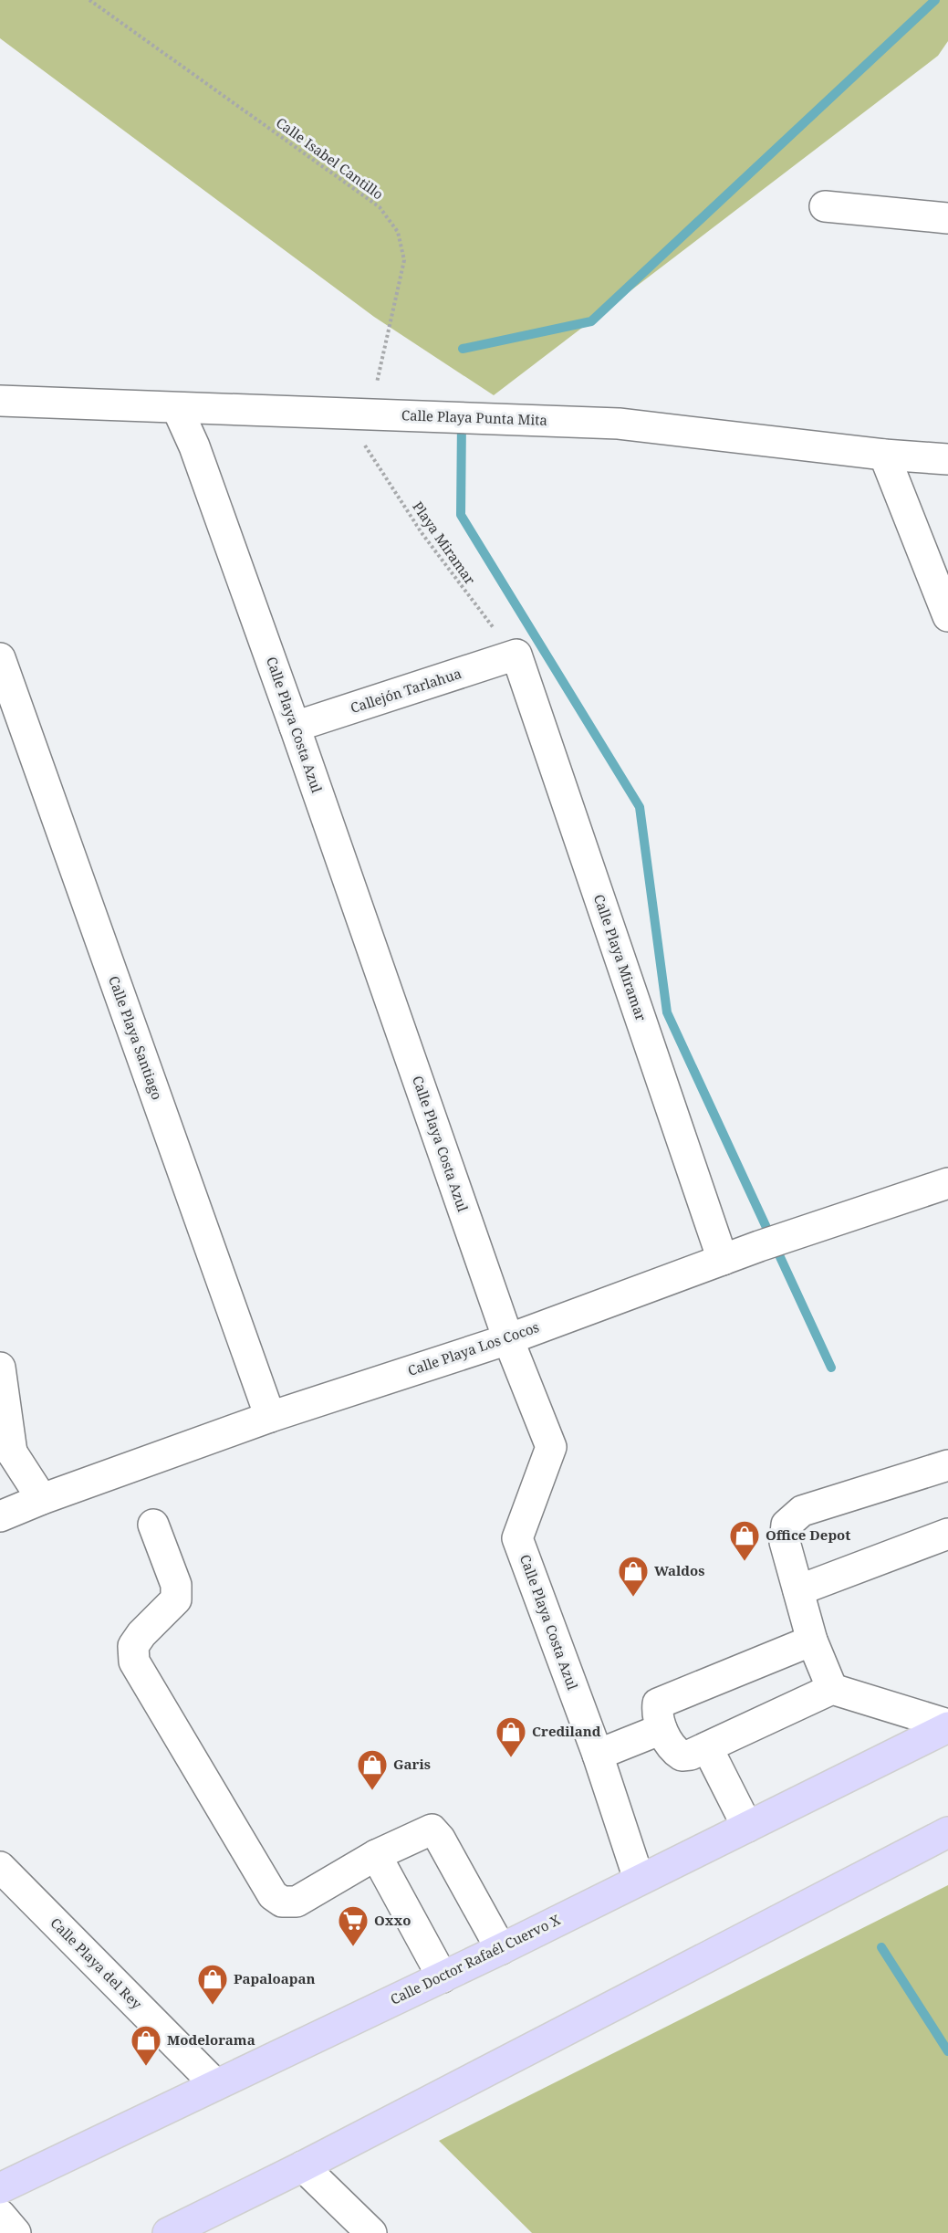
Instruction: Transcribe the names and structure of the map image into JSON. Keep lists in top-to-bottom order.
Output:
{
  "streets": {
    "main road": ["Calle Doctor Rafaél Cuervo X"],
    "street": [
      "Calle Playa Punta Mita",
      "Callejón Tarlahua",
      "Calle Playa Costa Azul",
      "Calle Playa Miramar",
      "Calle Playa Santiago",
      "Calle Playa Los Cocos",
      "Calle Playa del Rey"
    ],
    "path": ["Calle Isabel Cantillo", "Playa Miramar"]
  },
  "crossings": [
    ["Calle Isabel Cantillo", "Calle Playa Punta Mita"],
    ["Calle Isabel Cantillo", "Playa Miramar"],
    ["Calle Playa Punta Mita", "Playa Miramar"],
    ["Calle Playa Punta Mita", "Calle Playa Costa Azul"],
    ["Playa Miramar", "Callejón Tarlahua"],
    ["Playa Miramar", "Calle Playa Miramar"],
    ["Callejón Tarlahua", "Calle Playa Costa Azul"],
    ["Callejón Tarlahua", "Calle Playa Miramar"],
    ["Calle Playa Costa Azul", "Calle Playa Los Cocos"],
    ["Calle Playa Costa Azul", "Calle Doctor Rafaél Cuervo X"],
    ["Calle Playa Miramar", "Calle Playa Los Cocos"],
    ["Calle Playa Santiago", "Calle Playa Los Cocos"],
    ["Calle Doctor Rafaél Cuervo X", "Calle Playa del Rey"]
  ],
  "places": {
    "shop": [
      "Office Depot",
      "Waldos",
      "Crediland",
      "Garis",
      "Papaloapan",
      "Modelorama"
    ],
    "supermarket": ["Oxxo"]
  }
}
